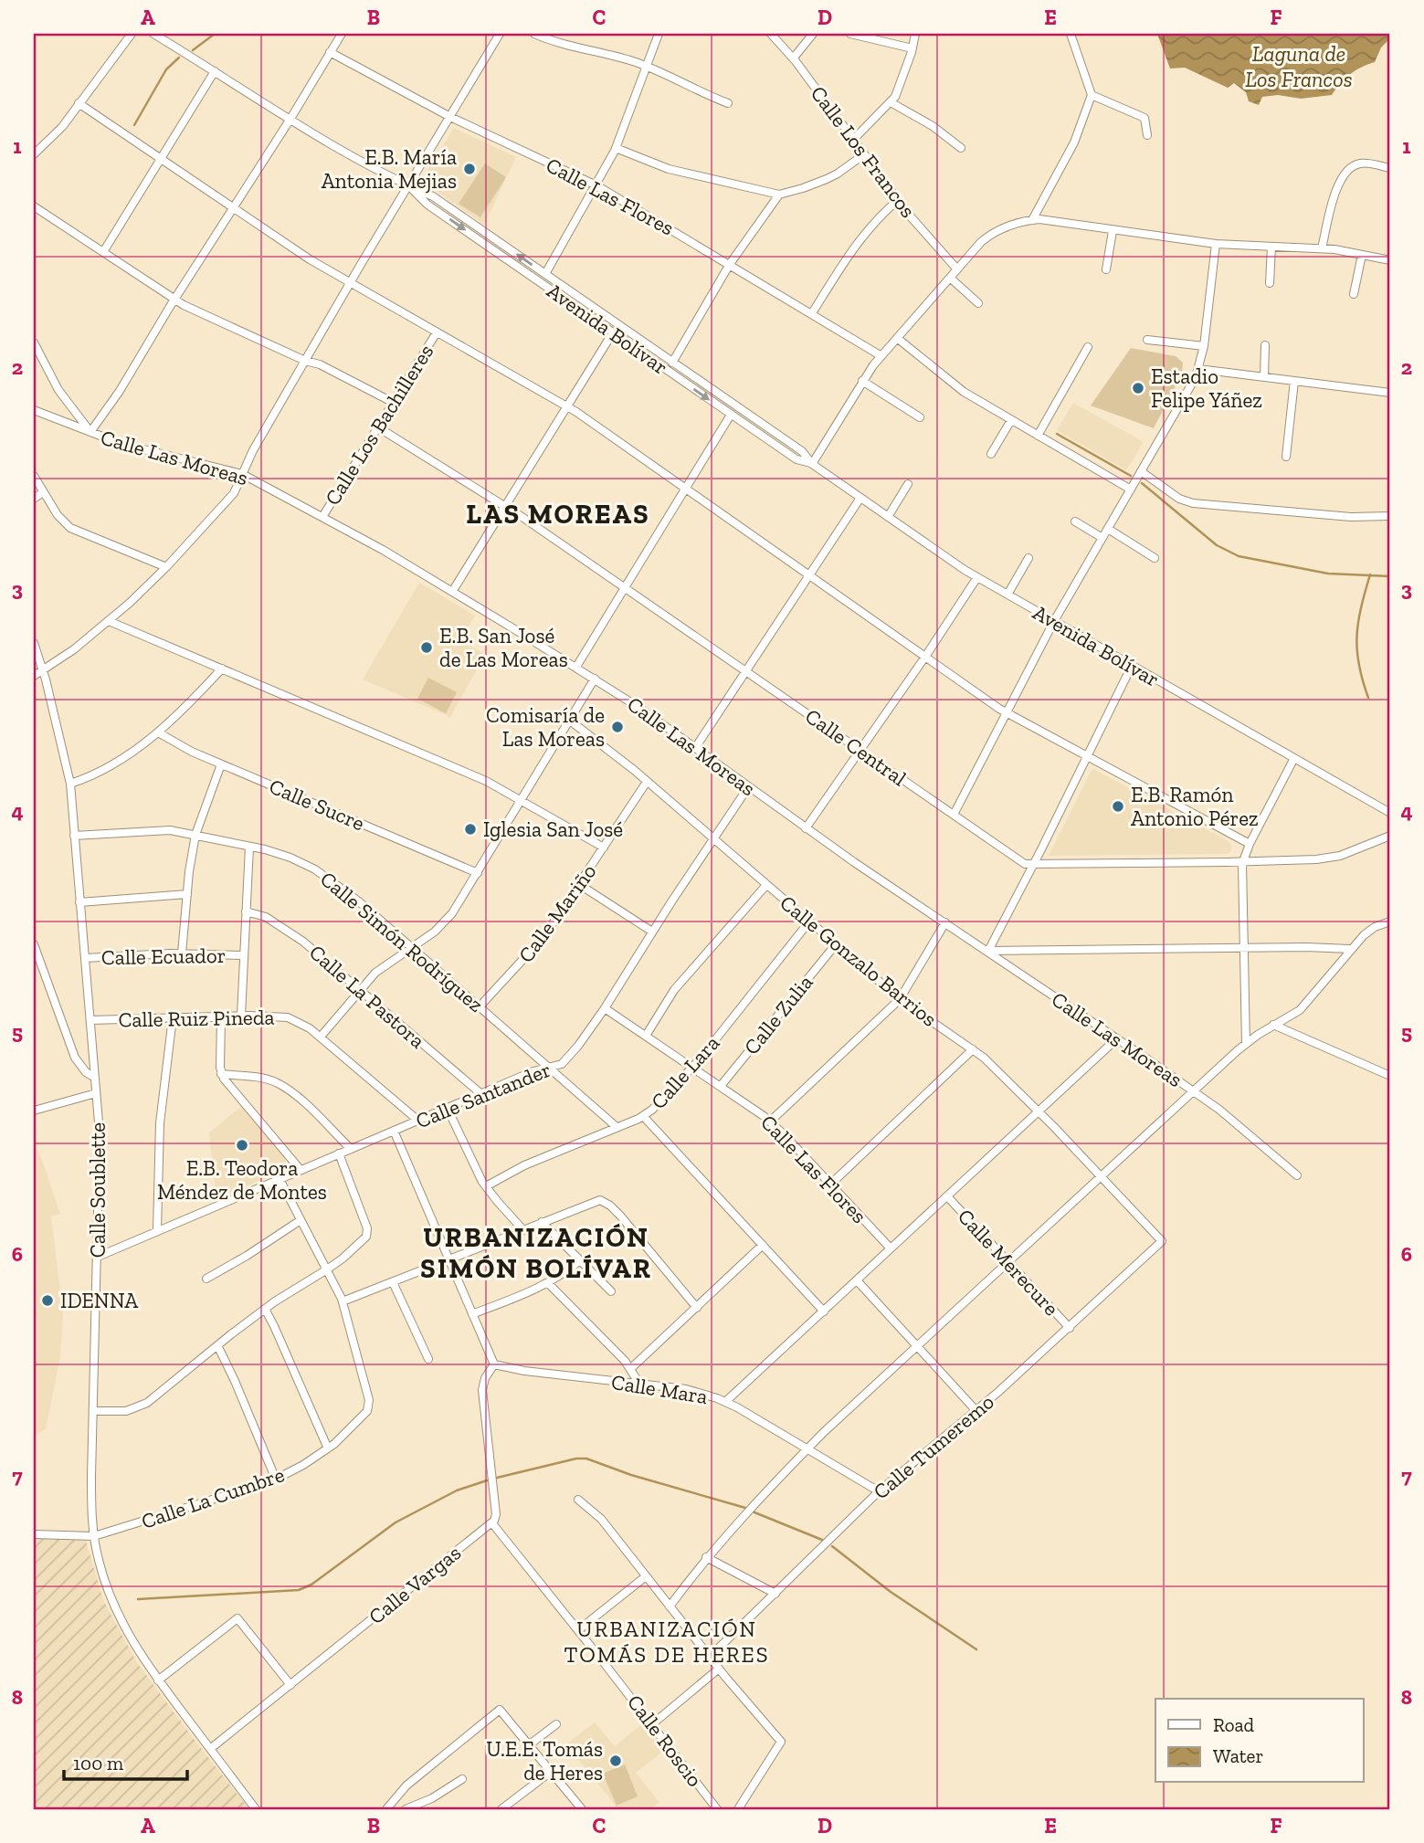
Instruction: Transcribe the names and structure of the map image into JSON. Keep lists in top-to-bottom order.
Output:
{
  "streets": {
    "street": [
      "Calle Los Francos",
      "Calle Las Flores",
      "Avenida Bolívar",
      "Calle Los Bachilleres",
      "Calle Las Moreas",
      "Calle Central",
      "Calle Sucre",
      "Calle Mariño",
      "Calle Simón Rodríguez",
      "Calle Ecuador",
      "Calle Gonzalo Barrios",
      "Calle La Pastora",
      "Calle Zulia",
      "Calle Ruiz Pineda",
      "Calle Lara",
      "Calle Santander",
      "Calle Soublette",
      "Calle Merecure",
      "Calle Mara",
      "Calle Tumeremo",
      "Calle La Cumbre",
      "Calle Vargas",
      "Calle Roscio"
    ]
  },
  "crossings": [
    ["Calle Las Flores", "Calle Zulia"],
    ["Calle Las Flores", "Calle Lara"],
    ["Calle Las Flores", "Calle Santander"],
    ["Calle Los Bachilleres", "Calle Las Moreas"],
    ["Calle Los Bachilleres", "Calle Central"],
    ["Calle Las Moreas", "Calle Santander"],
    ["Calle Mariño", "Calle Simón Rodríguez"],
    ["Calle Mariño", "Calle Gonzalo Barrios"],
    ["Calle Simón Rodríguez", "Calle Lara"],
    ["Calle Simón Rodríguez", "Calle Santander"],
    ["Calle Simón Rodríguez", "Calle Soublette"],
    ["Calle Ecuador", "Calle Soublette"],
    ["Calle Gonzalo Barrios", "Calle Zulia"],
    ["Calle Gonzalo Barrios", "Calle Lara"],
    ["Calle Gonzalo Barrios", "Calle Santander"],
    ["Calle Gonzalo Barrios", "Calle Tumeremo"],
    ["Calle La Pastora", "Calle Santander"],
    ["Calle Ruiz Pineda", "Calle Santander"],
    ["Calle Ruiz Pineda", "Calle Soublette"],
    ["Calle Santander", "Calle Soublette"],
    ["Calle Santander", "Calle La Cumbre"],
    ["Calle Soublette", "Calle La Cumbre"],
    ["Calle Soublette", "Calle Vargas"],
    ["Calle Merecure", "Calle Tumeremo"],
    ["Calle Mara", "Calle Tumeremo"],
    ["Calle Vargas", "Calle Roscio"]
  ],
  "districts": ["LAS MOREAS", "URBANIZACIÓN SIMÓN BOLÍVAR", "URBANIZACIÓN TOMÁS DE HERES"],
  "water": ["Laguna de Los Francos"],
  "places": [
    "E.B. María Antonia Mejias",
    "Estadio Felipe Yáñez",
    "E.B. San José de Las Moreas",
    "Comisaría de Las Moreas",
    "E.B. Ramón Antonio Pérez",
    "Iglesia San José",
    "E.B. Teodora Méndez de Montes",
    "IDENNA",
    "U.E.E. Tomás de Heres"
  ],
  "legend": ["Road", "Water"],
  "scale_bar": "100 m",
  "grid": {
    "columns": [
      "A",
      "B",
      "C",
      "D",
      "E",
      "F"
    ],
    "rows": [
      "1",
      "2",
      "3",
      "4",
      "5",
      "6",
      "7",
      "8"
    ]
  }
}
